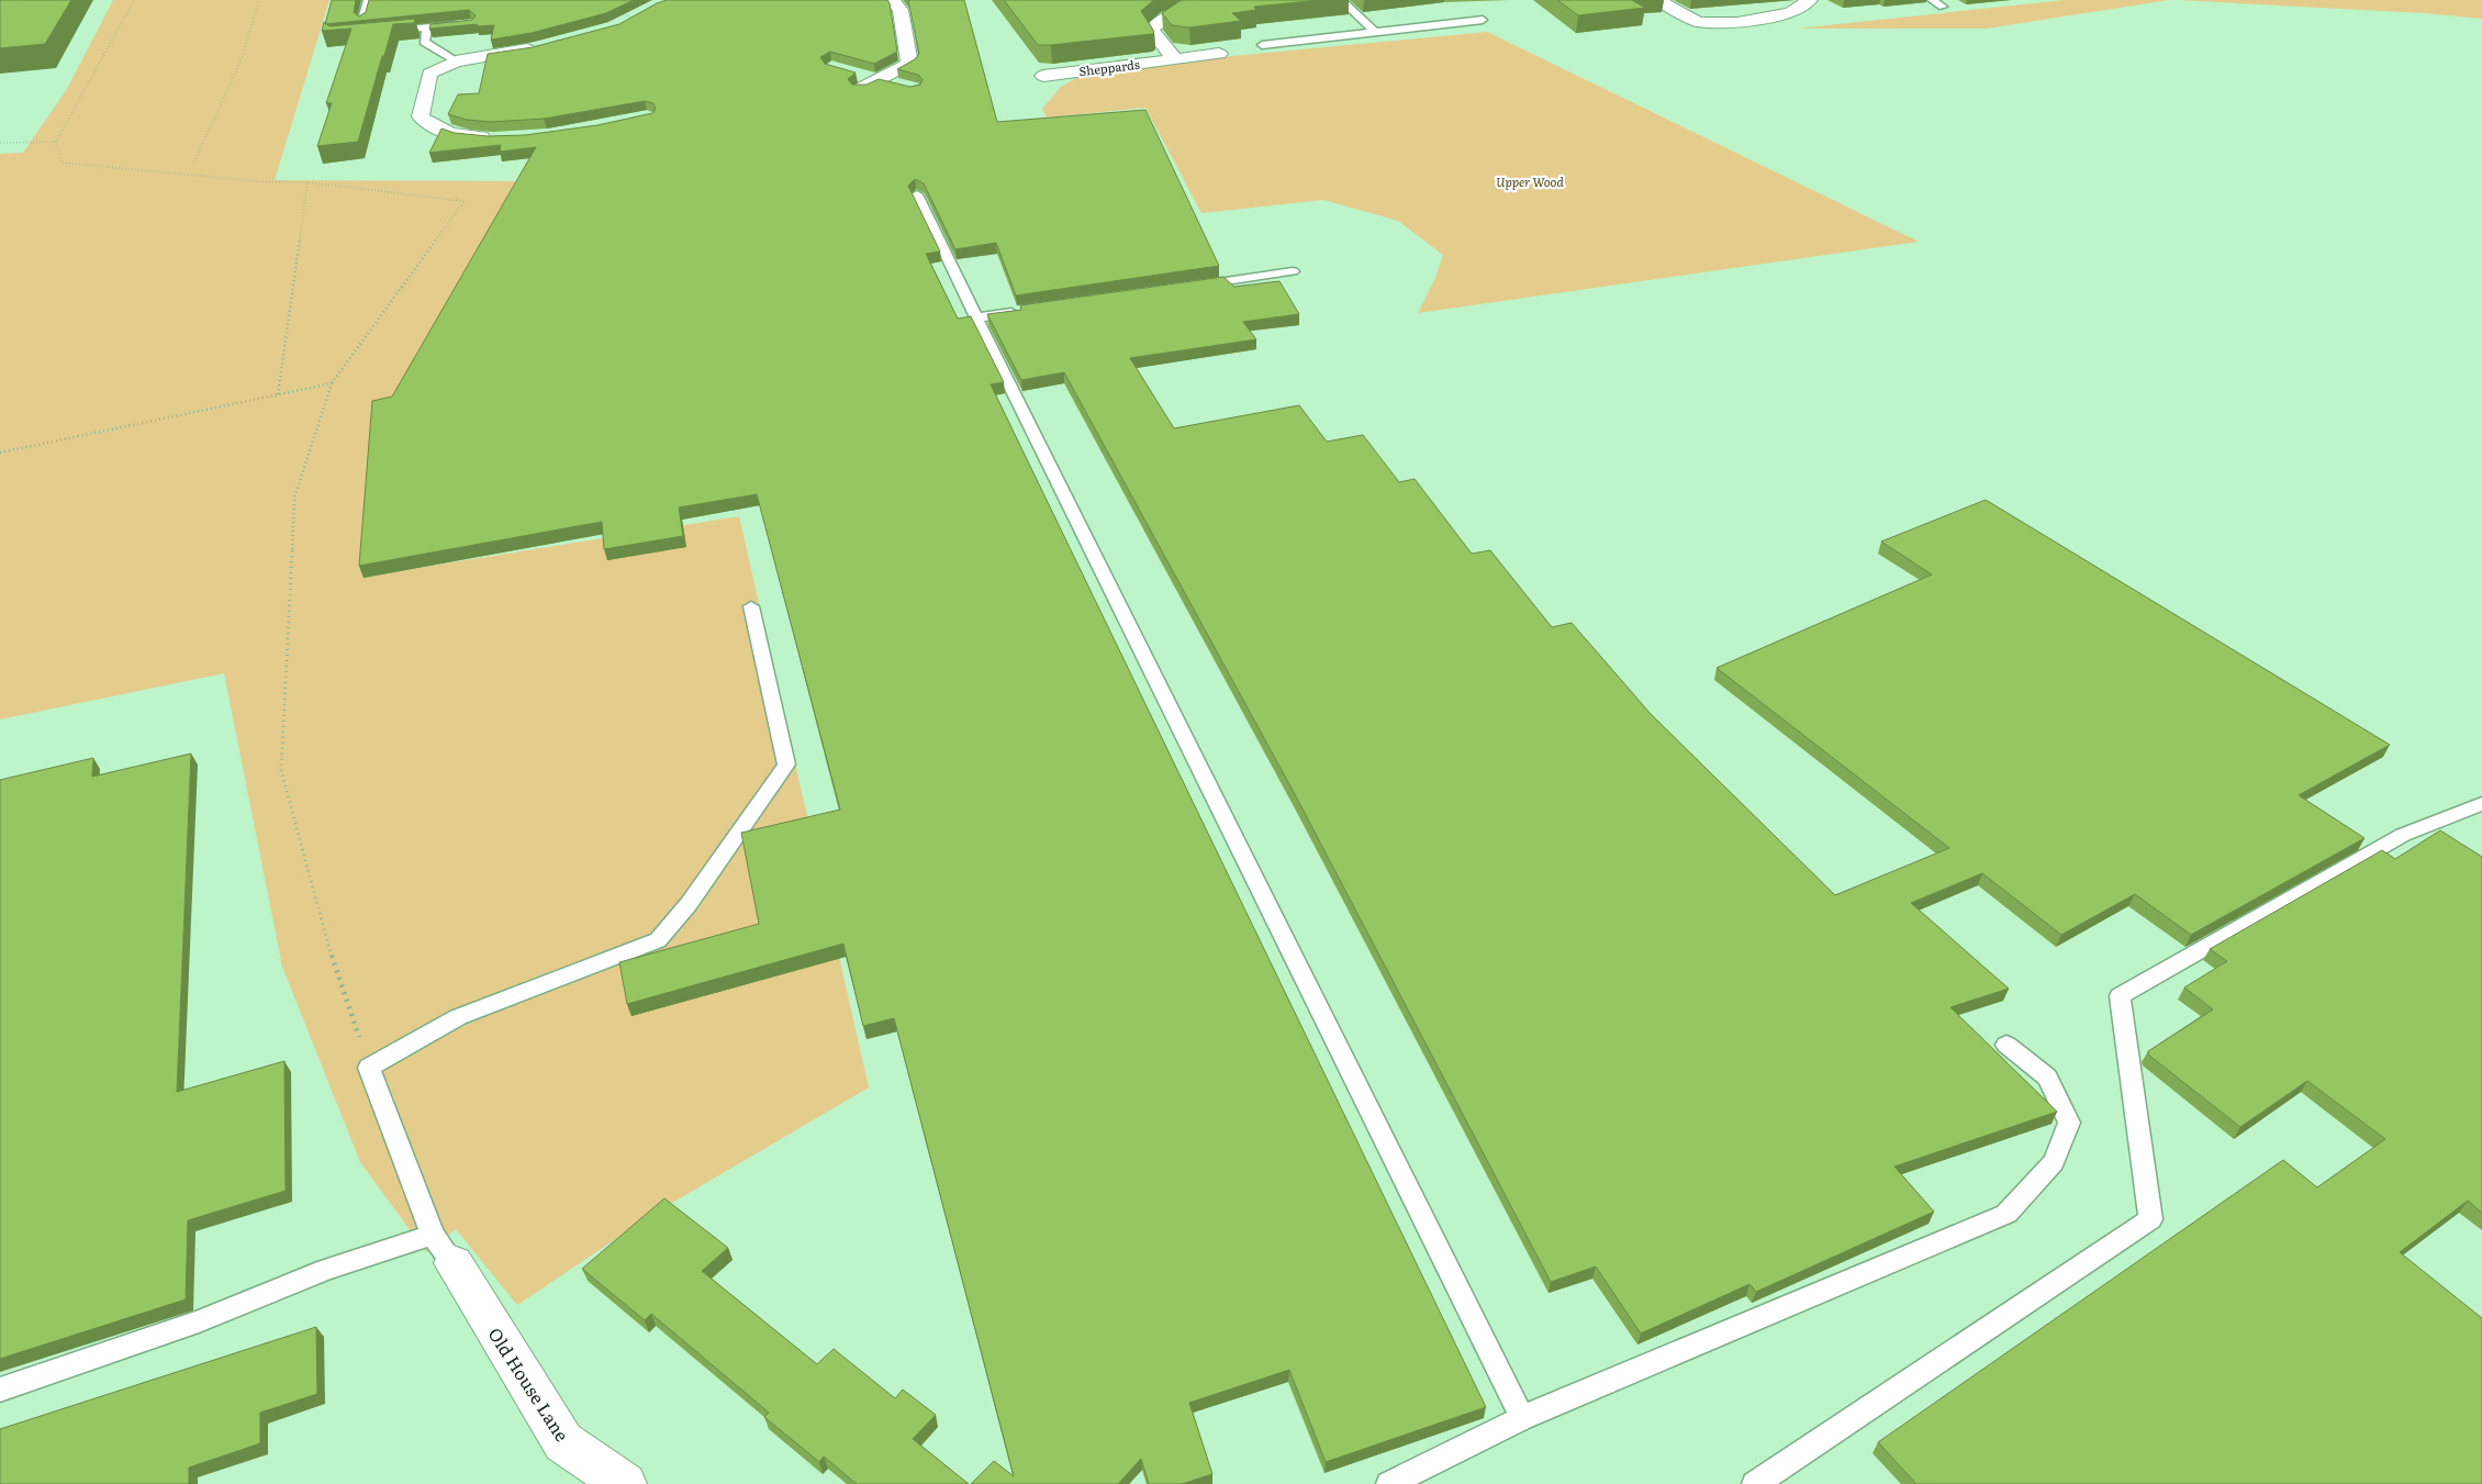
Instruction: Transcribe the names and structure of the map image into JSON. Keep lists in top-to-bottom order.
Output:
{
  "streets": {
    "street": ["Sheppards", "Old House Lane"]
  },
  "parks": ["Upper Wood"]
}
